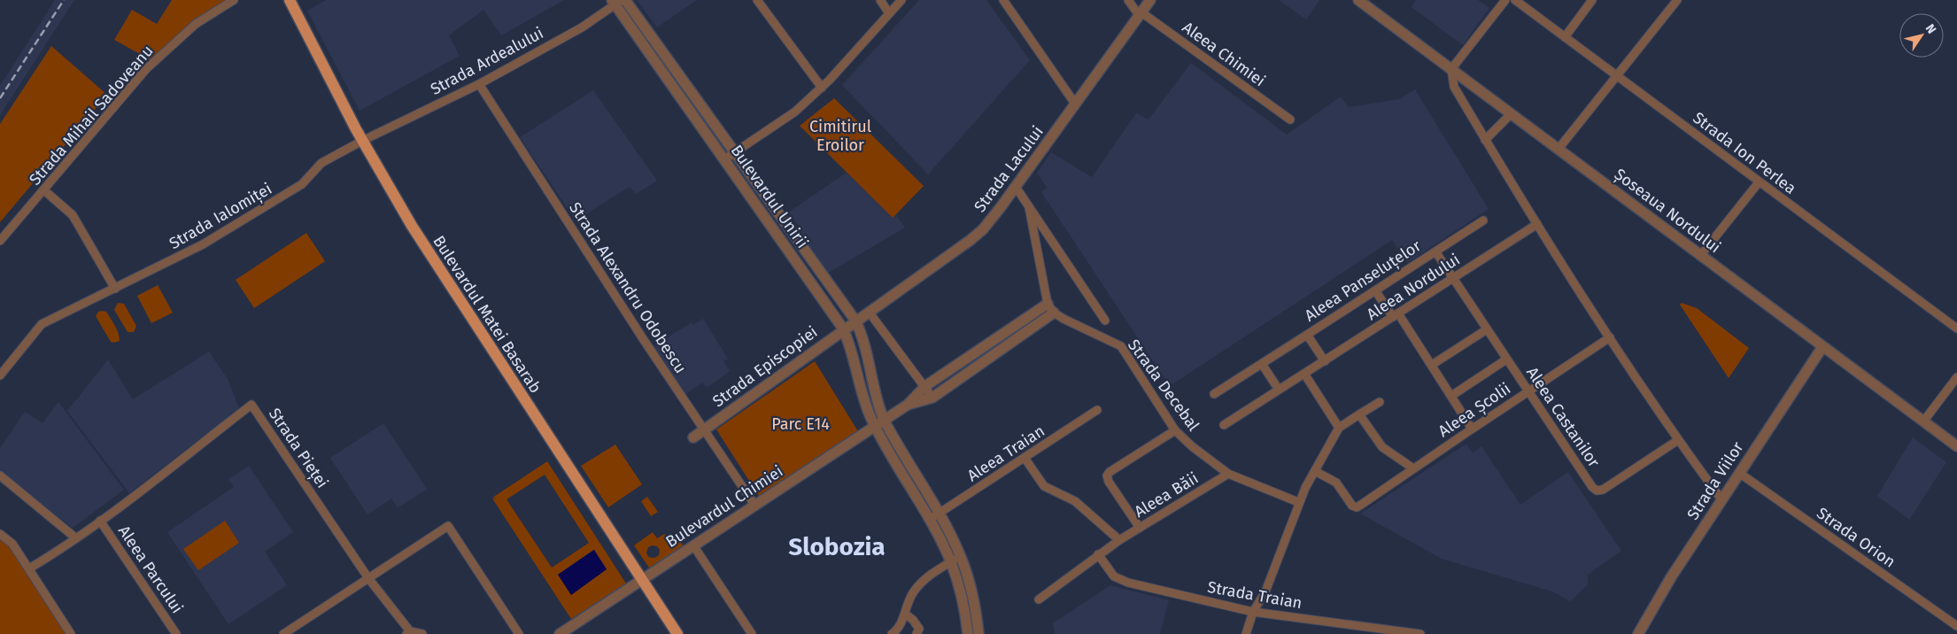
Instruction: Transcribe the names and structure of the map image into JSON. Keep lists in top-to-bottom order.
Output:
{
  "streets": {
    "main road": ["Bulevardul Matei Basarab"],
    "street": [
      "Aleea Chimiei",
      "Strada Ardealului",
      "Strada Mihail Sadoveanu",
      "Strada Ion Perlea",
      "Strada Lacului",
      "Bulevardul Unirii",
      "Șoseaua Nordului",
      "Strada Ialomiței",
      "Aleea Panseluțelor",
      "Aleea Nordului",
      "Strada Alexandru Odobescu",
      "Strada Episcopiei",
      "Strada Decebal",
      "Aleea Școlii",
      "Aleea Castanilor",
      "Strada Pieței",
      "Aleea Traian",
      "Strada Viilor",
      "Aleea Băii",
      "Bulevardul Chimiei",
      "Strada Orion",
      "Aleea Parcului",
      "Strada Traian"
    ]
  },
  "crossings": [
    ["Aleea Chimiei", "Strada Lacului"],
    ["Strada Ardealului", "Bulevardul Unirii"],
    ["Strada Ardealului", "Strada Ialomiței"],
    ["Strada Ardealului", "Strada Alexandru Odobescu"],
    ["Strada Ardealului", "Bulevardul Matei Basarab"],
    ["Strada Lacului", "Bulevardul Unirii"],
    ["Strada Lacului", "Strada Episcopiei"],
    ["Strada Lacului", "Strada Decebal"],
    ["Bulevardul Unirii", "Strada Episcopiei"],
    ["Bulevardul Unirii", "Aleea Traian"],
    ["Bulevardul Unirii", "Bulevardul Chimiei"],
    ["Șoseaua Nordului", "Strada Viilor"],
    ["Strada Ialomiței", "Bulevardul Matei Basarab"],
    ["Aleea Panseluțelor", "Aleea Nordului"],
    ["Aleea Panseluțelor", "Aleea Castanilor"],
    ["Aleea Nordului", "Aleea Castanilor"],
    ["Strada Alexandru Odobescu", "Strada Episcopiei"],
    ["Strada Alexandru Odobescu", "Bulevardul Chimiei"],
    ["Bulevardul Matei Basarab", "Bulevardul Chimiei"],
    ["Strada Decebal", "Aleea Băii"],
    ["Strada Decebal", "Bulevardul Chimiei"],
    ["Aleea Școlii", "Aleea Castanilor"],
    ["Strada Pieței", "Aleea Parcului"],
    ["Strada Viilor", "Strada Orion"],
    ["Aleea Băii", "Strada Traian"]
  ],
  "districts": ["Slobozia"],
  "parks": ["Cimitirul Eroilor", "Parc E14"],
  "north": "top right"
}
